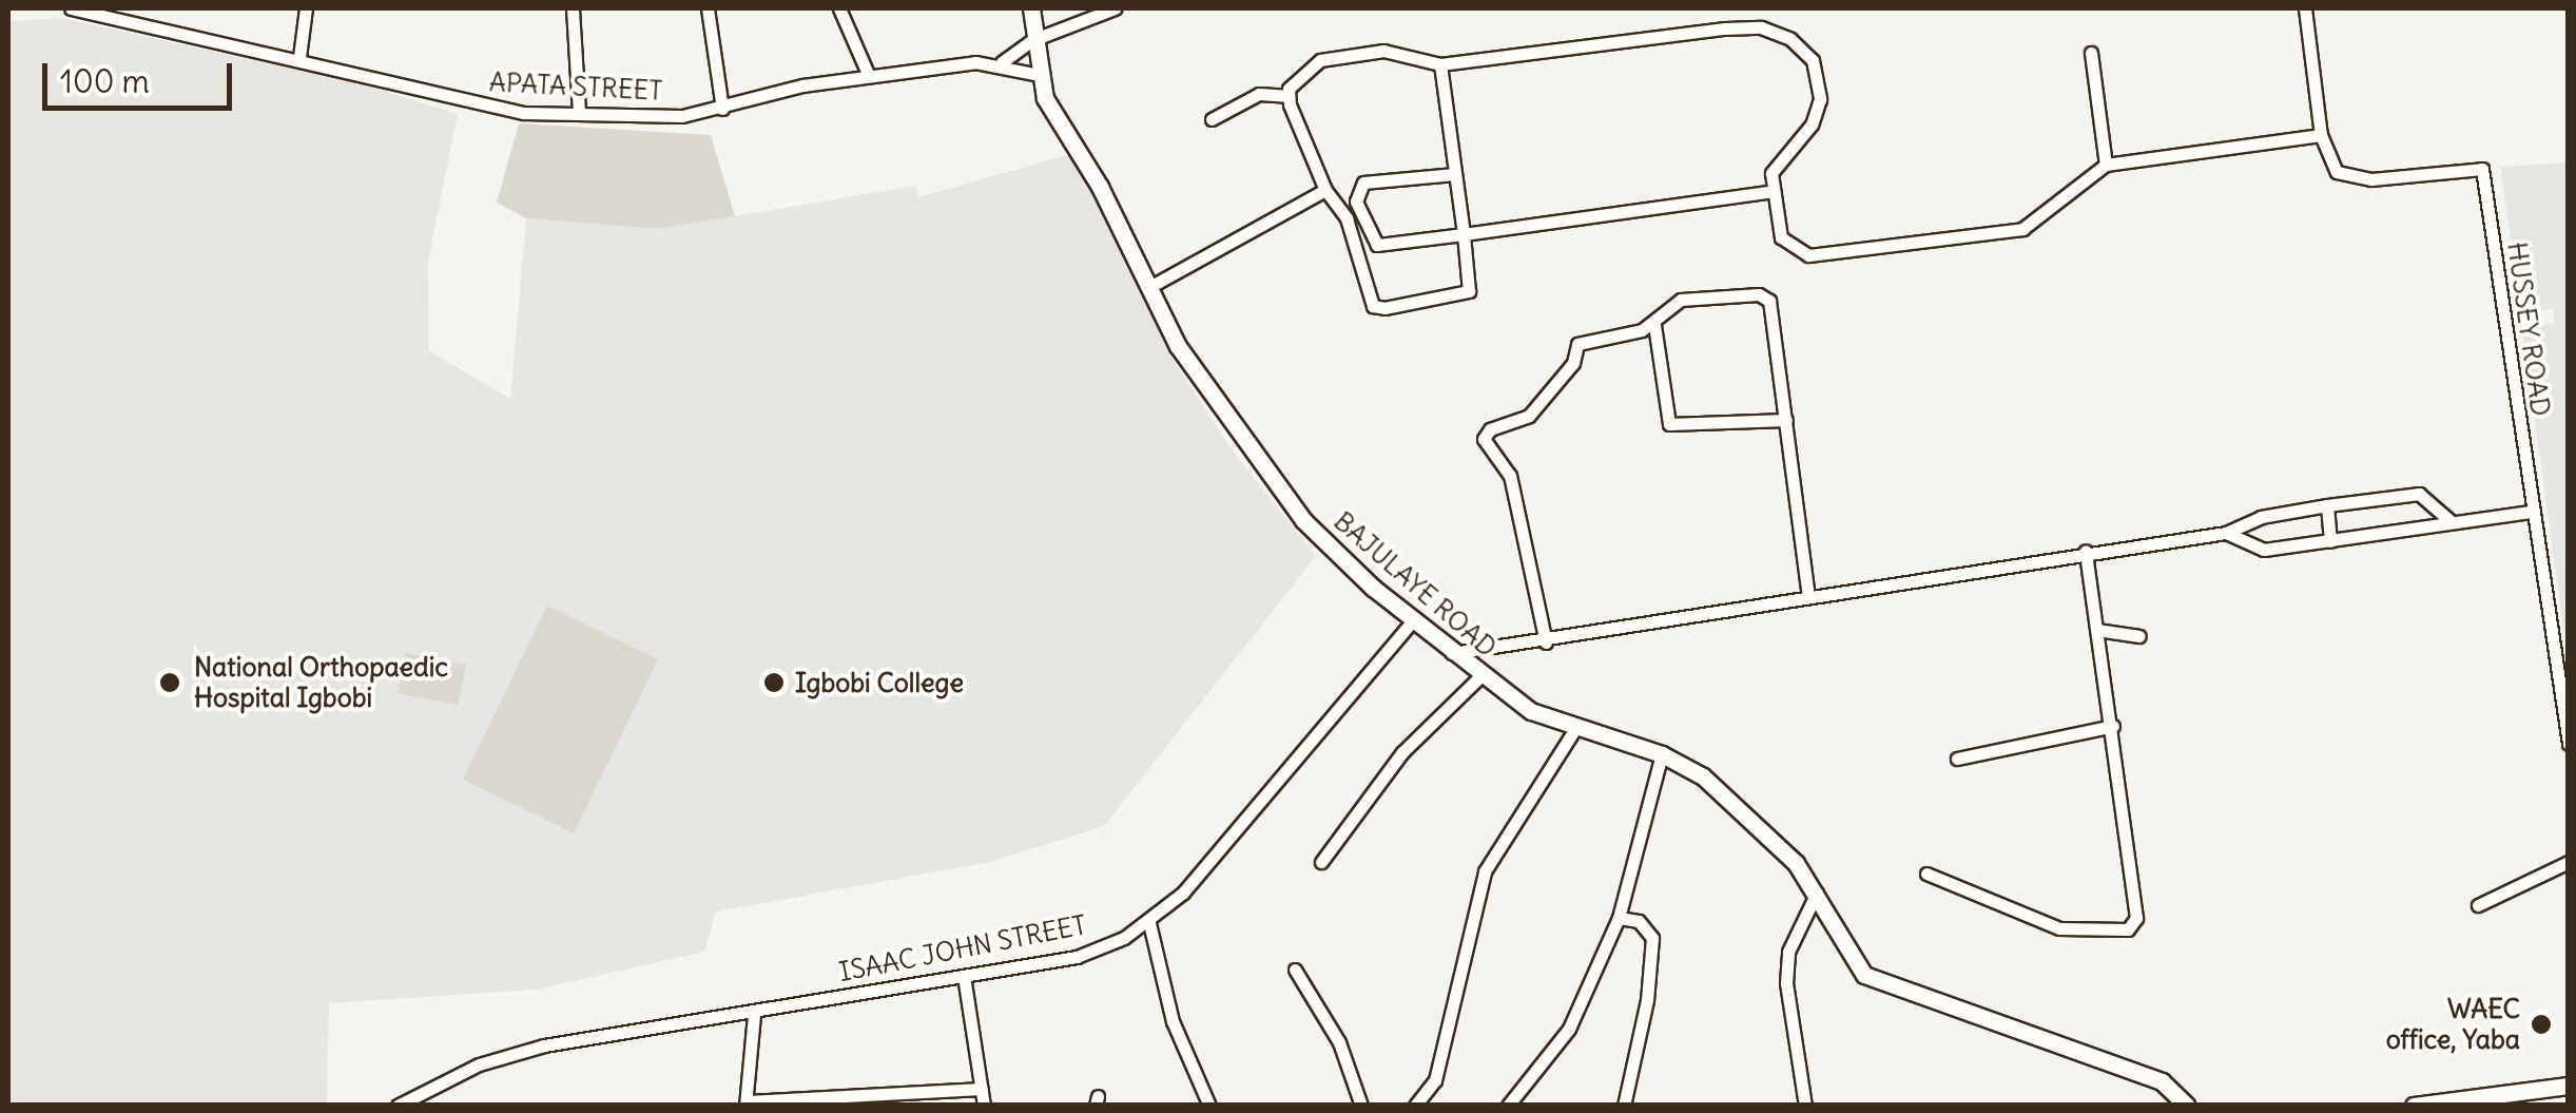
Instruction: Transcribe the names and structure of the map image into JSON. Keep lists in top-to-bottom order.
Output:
{
  "streets": {
    "street": [
      "APATA STREET",
      "HUSSEY ROAD",
      "BAJULAYE ROAD",
      "ISAAC JOHN STREET"
    ]
  },
  "crossings": [
    ["BAJULAYE ROAD", "ISAAC JOHN STREET"]
  ],
  "places": ["National Orthopaedic Hospital Igbobi", "Igbobi College", "WAEC office, Yaba"],
  "scale_bar": "100 m"
}
